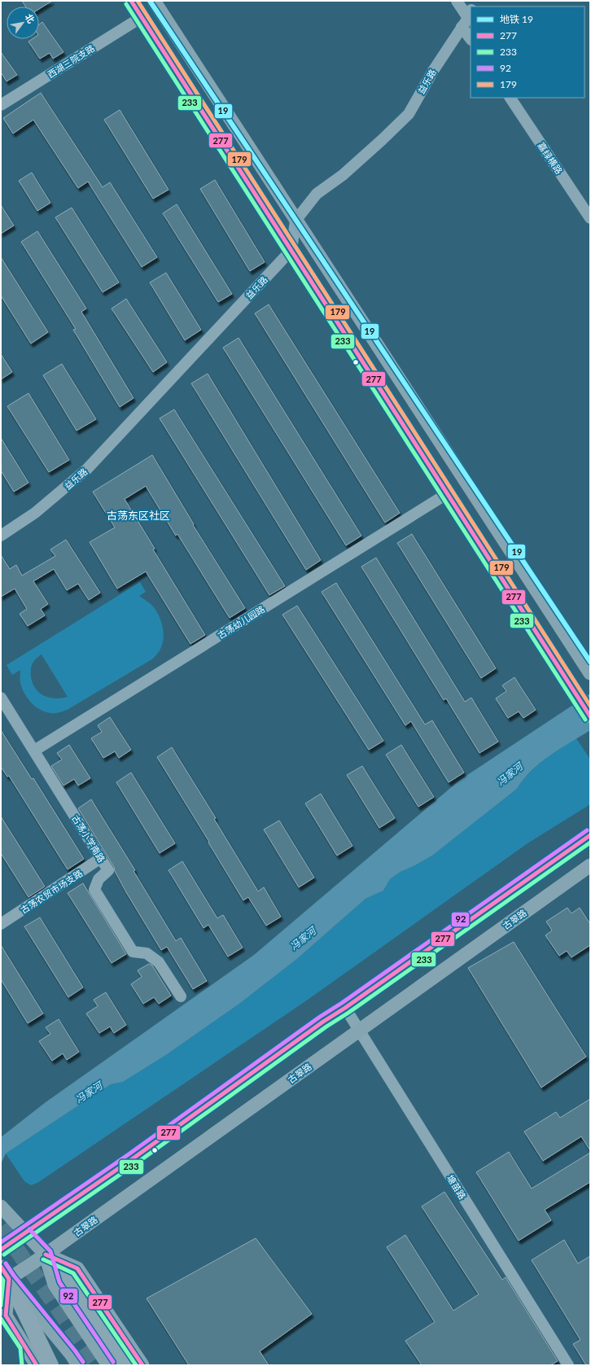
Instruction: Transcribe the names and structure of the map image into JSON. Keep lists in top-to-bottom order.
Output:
{
  "streets": {
    "main road": ["古翠路"],
    "street": [
      "西湖三院支路",
      "益乐路",
      "嘉绿横路",
      "古荡幼儿园路",
      "古荡小学南路",
      "古荡农贸市场支路",
      "塘苗路"
    ]
  },
  "crossings": [
    ["古荡幼儿园路", "古荡小学南路"],
    ["古荡小学南路", "古荡农贸市场支路"],
    ["古翠路", "塘苗路"]
  ],
  "districts": ["古荡东区社区"],
  "water": ["冯家河"],
  "lines": [
    "metro line 19",
    "transit line 277",
    "transit line 179",
    "transit line 233",
    "transit line 92"
  ],
  "legend": [
    "地铁 19",
    "277",
    "233",
    "92",
    "179"
  ],
  "north": "top right"
}
